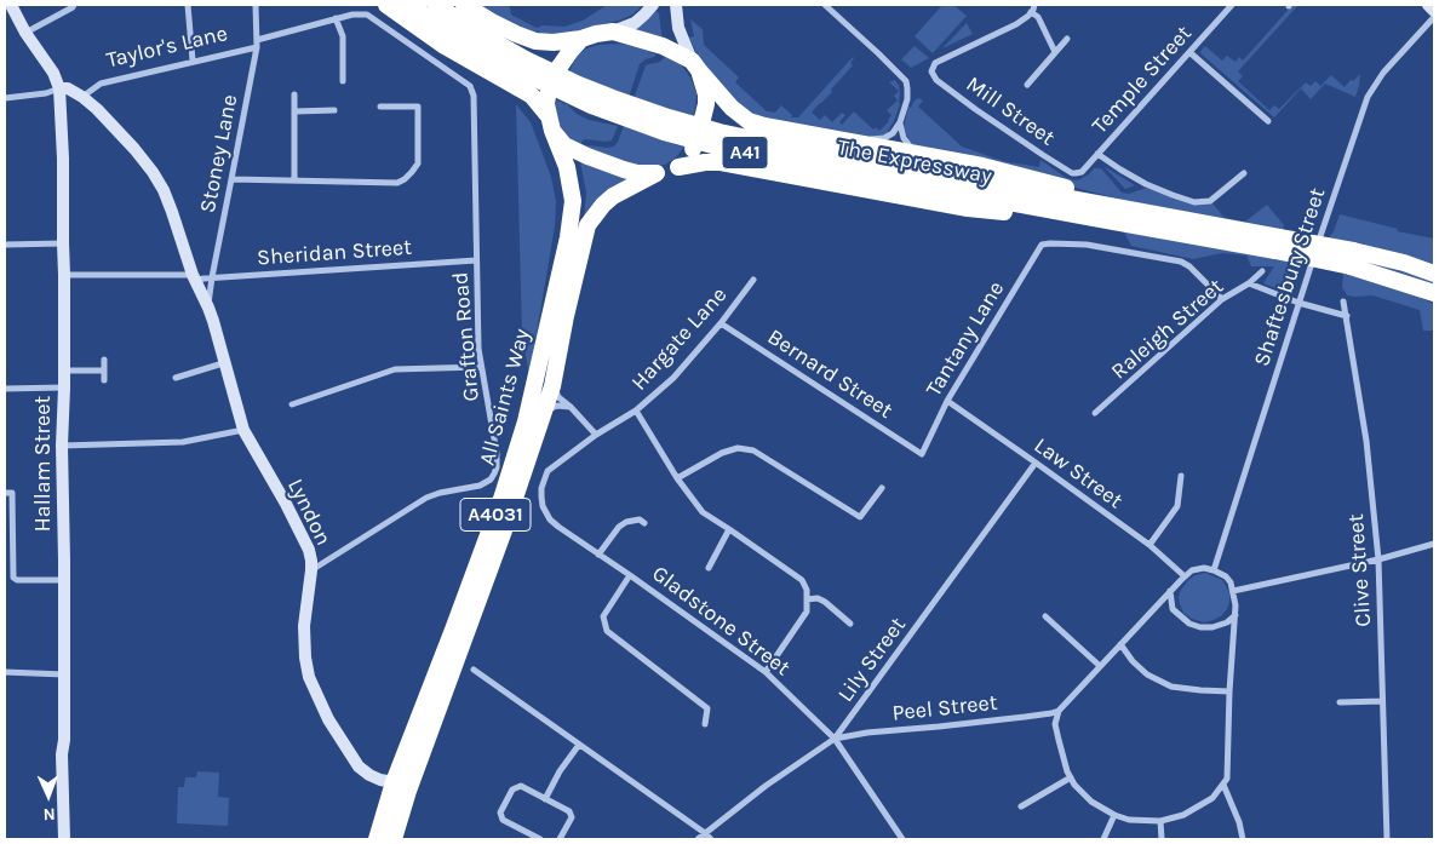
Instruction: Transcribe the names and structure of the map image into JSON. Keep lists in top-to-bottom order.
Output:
{
  "streets": {
    "highway": [
      "A41",
      "The Expressway",
      "All Saints Way",
      "A4031"
    ],
    "street": [
      "Taylor's Lane",
      "Temple Street",
      "Mill Street",
      "Stoney Lane",
      "Sheridan Street",
      "Shaftesbury Street",
      "Raleigh Street",
      "Grafton Road",
      "Hargate Lane",
      "Tantany Lane",
      "Bernard Street",
      "Hallam Street",
      "Law Street",
      "Lyndon",
      "Clive Street",
      "Gladstone Street",
      "Lily Street",
      "Peel Street"
    ]
  },
  "crossings": [
    ["Taylor's Lane", "Stoney Lane"],
    ["Taylor's Lane", "Grafton Road"],
    ["Taylor's Lane", "Hallam Street"],
    ["Taylor's Lane", "Lyndon"],
    ["Temple Street", "Mill Street"],
    ["A41", "The Expressway"],
    ["A41", "All Saints Way"],
    ["A41", "A4031"],
    ["Stoney Lane", "Sheridan Street"],
    ["Stoney Lane", "Lyndon"],
    ["Sheridan Street", "Grafton Road"],
    ["Sheridan Street", "Hallam Street"],
    ["Sheridan Street", "Lyndon"],
    ["Shaftesbury Street", "Law Street"],
    ["Raleigh Street", "Tantany Lane"],
    ["Grafton Road", "Lyndon"],
    ["Hargate Lane", "Bernard Street"],
    ["Hargate Lane", "Gladstone Street"],
    ["Tantany Lane", "Bernard Street"],
    ["Tantany Lane", "Law Street"],
    ["All Saints Way", "Lyndon"],
    ["All Saints Way", "A4031"],
    ["Law Street", "Lily Street"],
    ["Gladstone Street", "Lily Street"],
    ["Gladstone Street", "Peel Street"],
    ["Lily Street", "Peel Street"]
  ],
  "north": "bottom"
}
